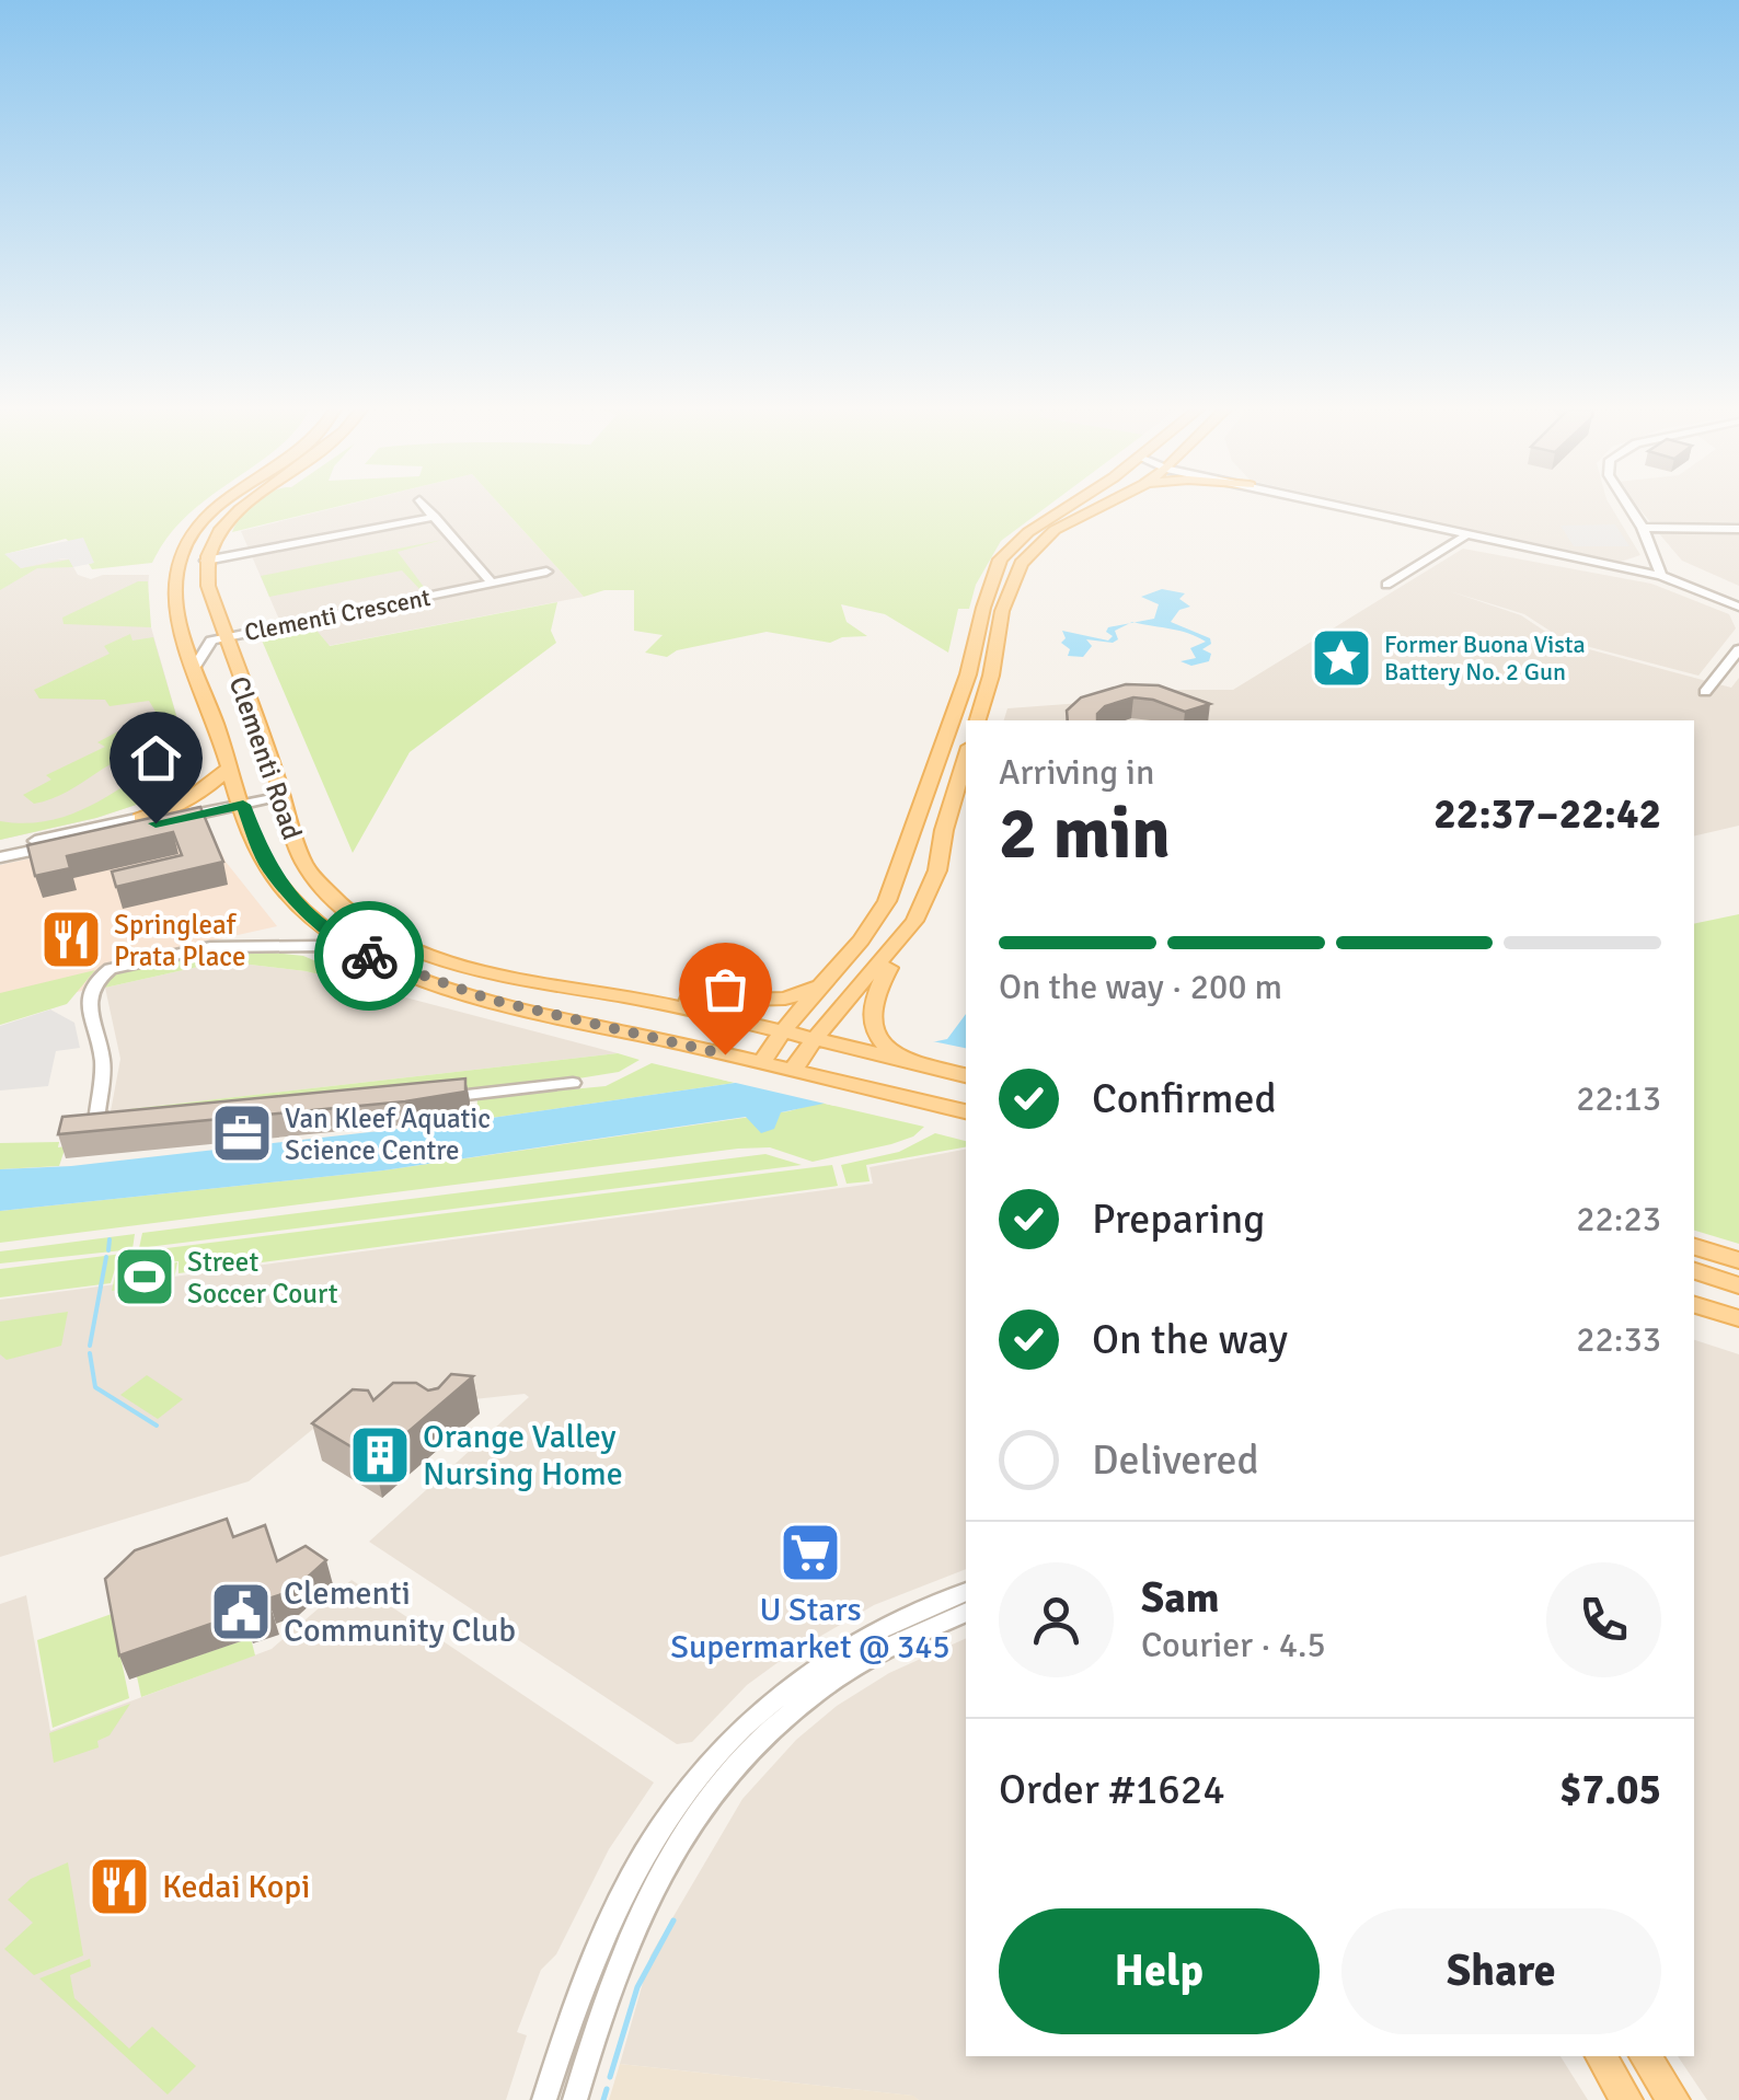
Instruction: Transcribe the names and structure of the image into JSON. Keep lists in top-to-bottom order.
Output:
{
  "streets": {
    "main road": ["Clementi Road"],
    "street": ["Clementi Crescent"]
  },
  "crossings": [
    ["Clementi Crescent", "Clementi Road"]
  ],
  "places": {
    "place": ["Former Buona Vista Battery No. 2 Gun"],
    "restaurant": ["Springleaf Prata Place", "Kedai Kopi"],
    "office": ["Van Kleef Aquatic Science Centre"],
    "sports": ["Street Soccer Court"],
    "building": ["Orange Valley Nursing Home"],
    "supermarket": ["U Stars Supermarket @ 345"],
    "public building": ["Clementi Community Club"]
  },
  "page": {
    "heading": ["2 min", "Arriving in", "22:37–22:42"],
    "panel": [
      "Sam",
      "Courier · 4.5",
      "Order #1624",
      "$7.05"
    ],
    "bar": "On the way · 200 m",
    "list": [
      ["Confirmed", "22:13"],
      ["Preparing", "22:23"],
      ["On the way", "22:33"],
      "Delivered"
    ],
    "buttons": ["Help", "Share"]
  }
}
